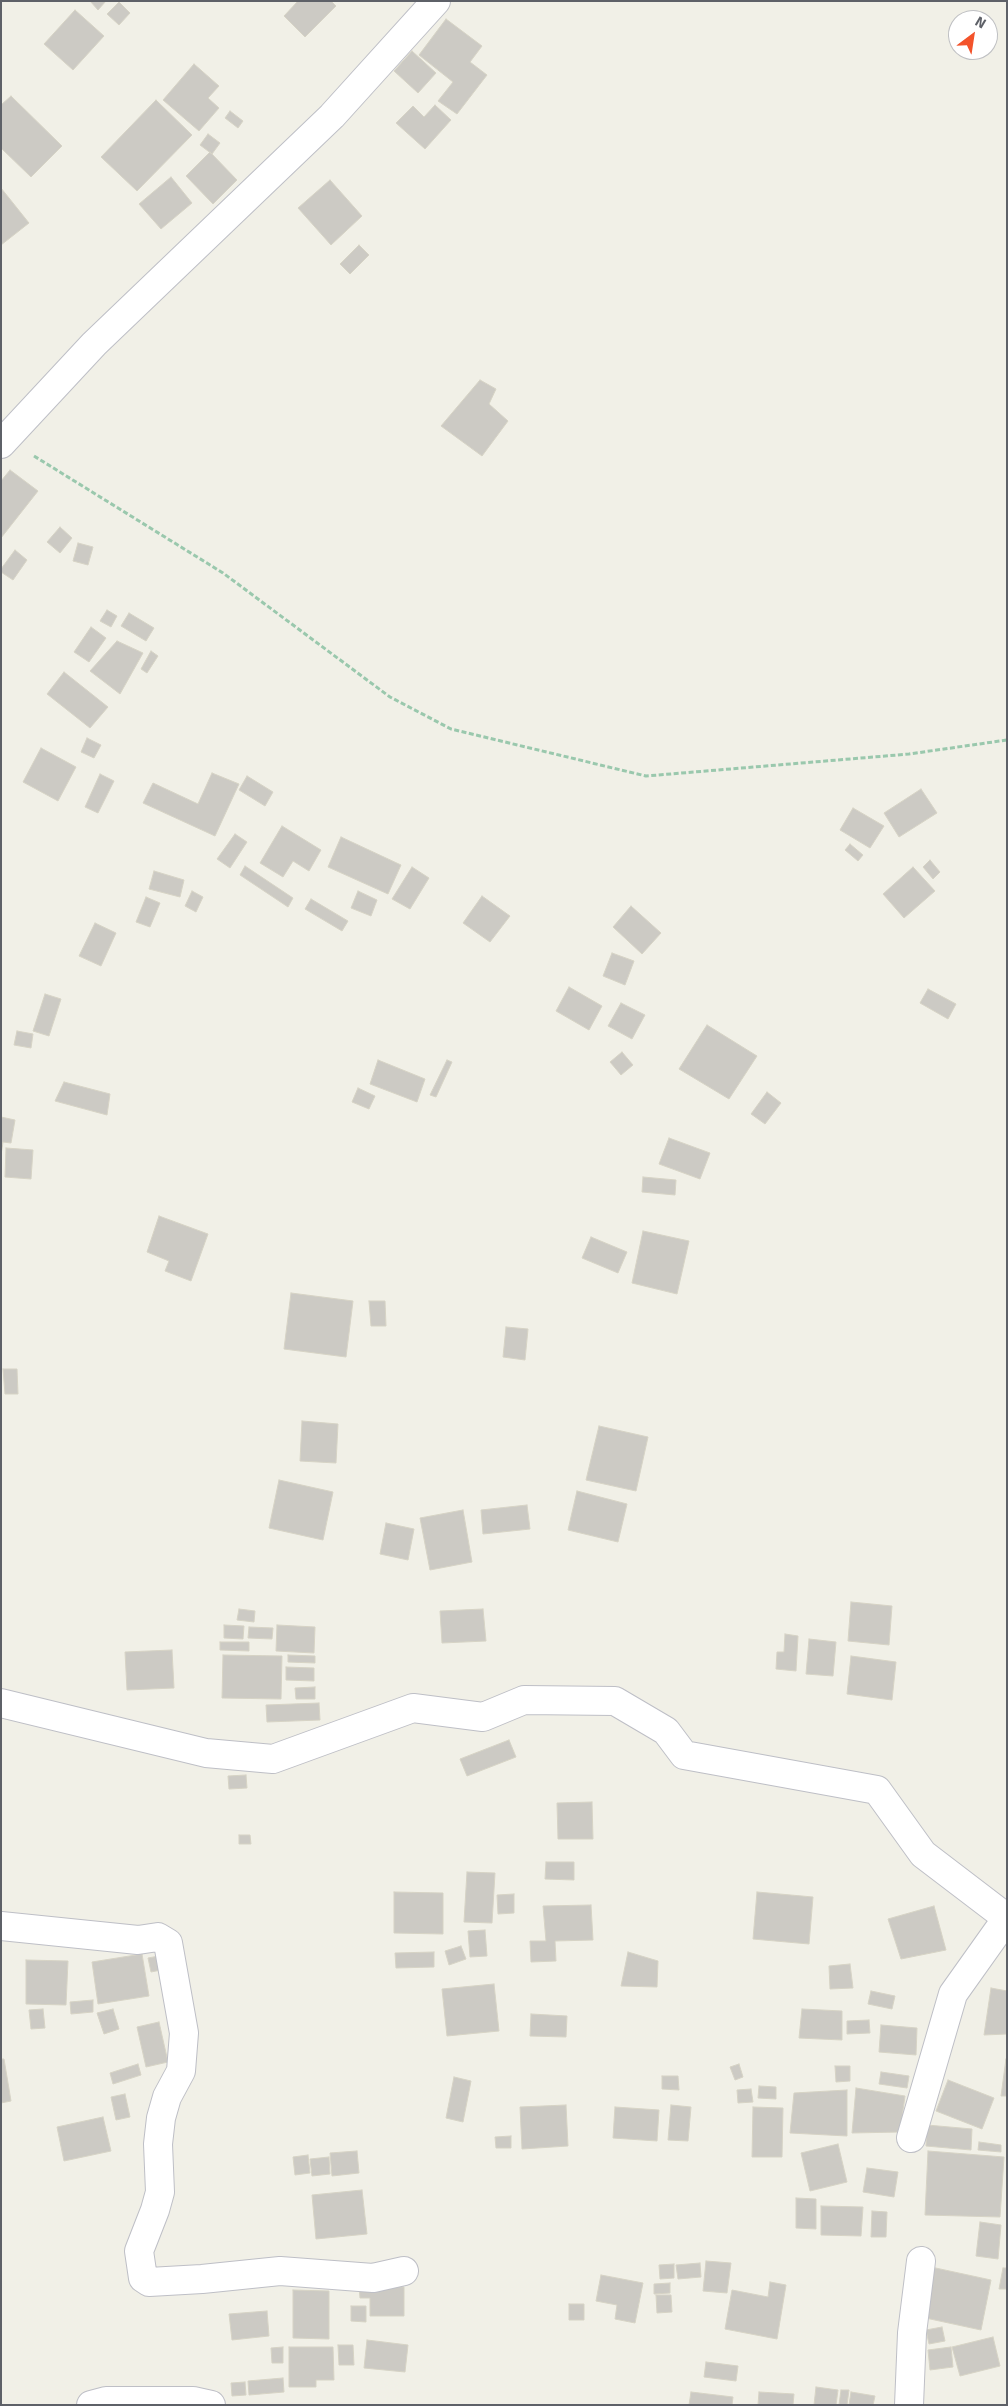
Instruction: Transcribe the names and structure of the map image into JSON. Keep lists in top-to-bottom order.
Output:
{
  "north": "top right"
}
